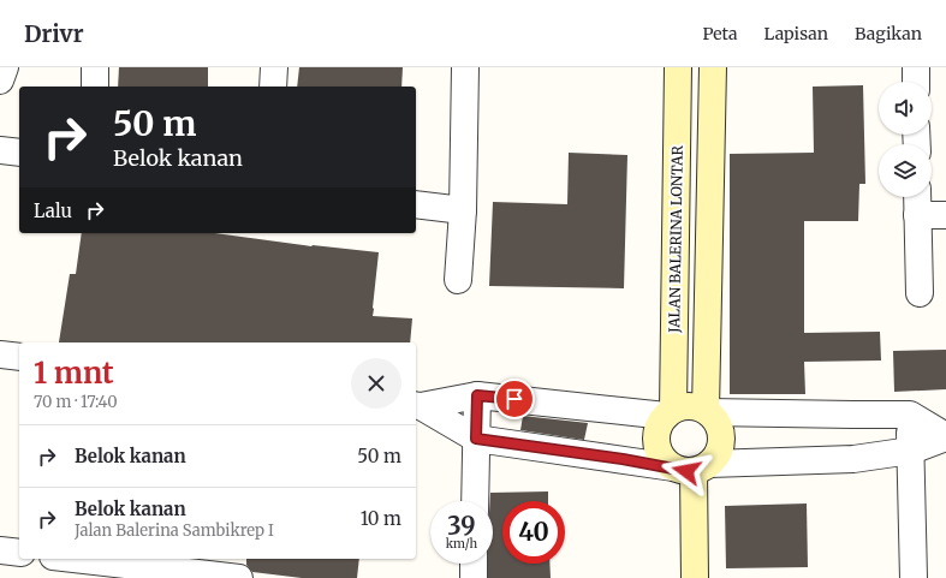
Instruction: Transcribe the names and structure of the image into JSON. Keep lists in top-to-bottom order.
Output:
{
  "streets": {
    "street": ["JALAN BALERINA LONTAR"]
  },
  "page": {
    "header": "Drivr",
    "nav": ["Peta", "Lapisan", "Bagikan"],
    "turn": ["50 m", "Belok kanan"],
    "then": "Lalu",
    "heading": ["1 mnt", "70 m · 17:40"],
    "list": [
      {
        "name": "Belok kanan",
        "value": "50 m"
      },
      {
        "name": "Belok kanan",
        "note": "Jalan Balerina Sambikrep I",
        "value": "10 m"
      }
    ],
    "speed": "39 km/h",
    "limit": "40"
  }
}
